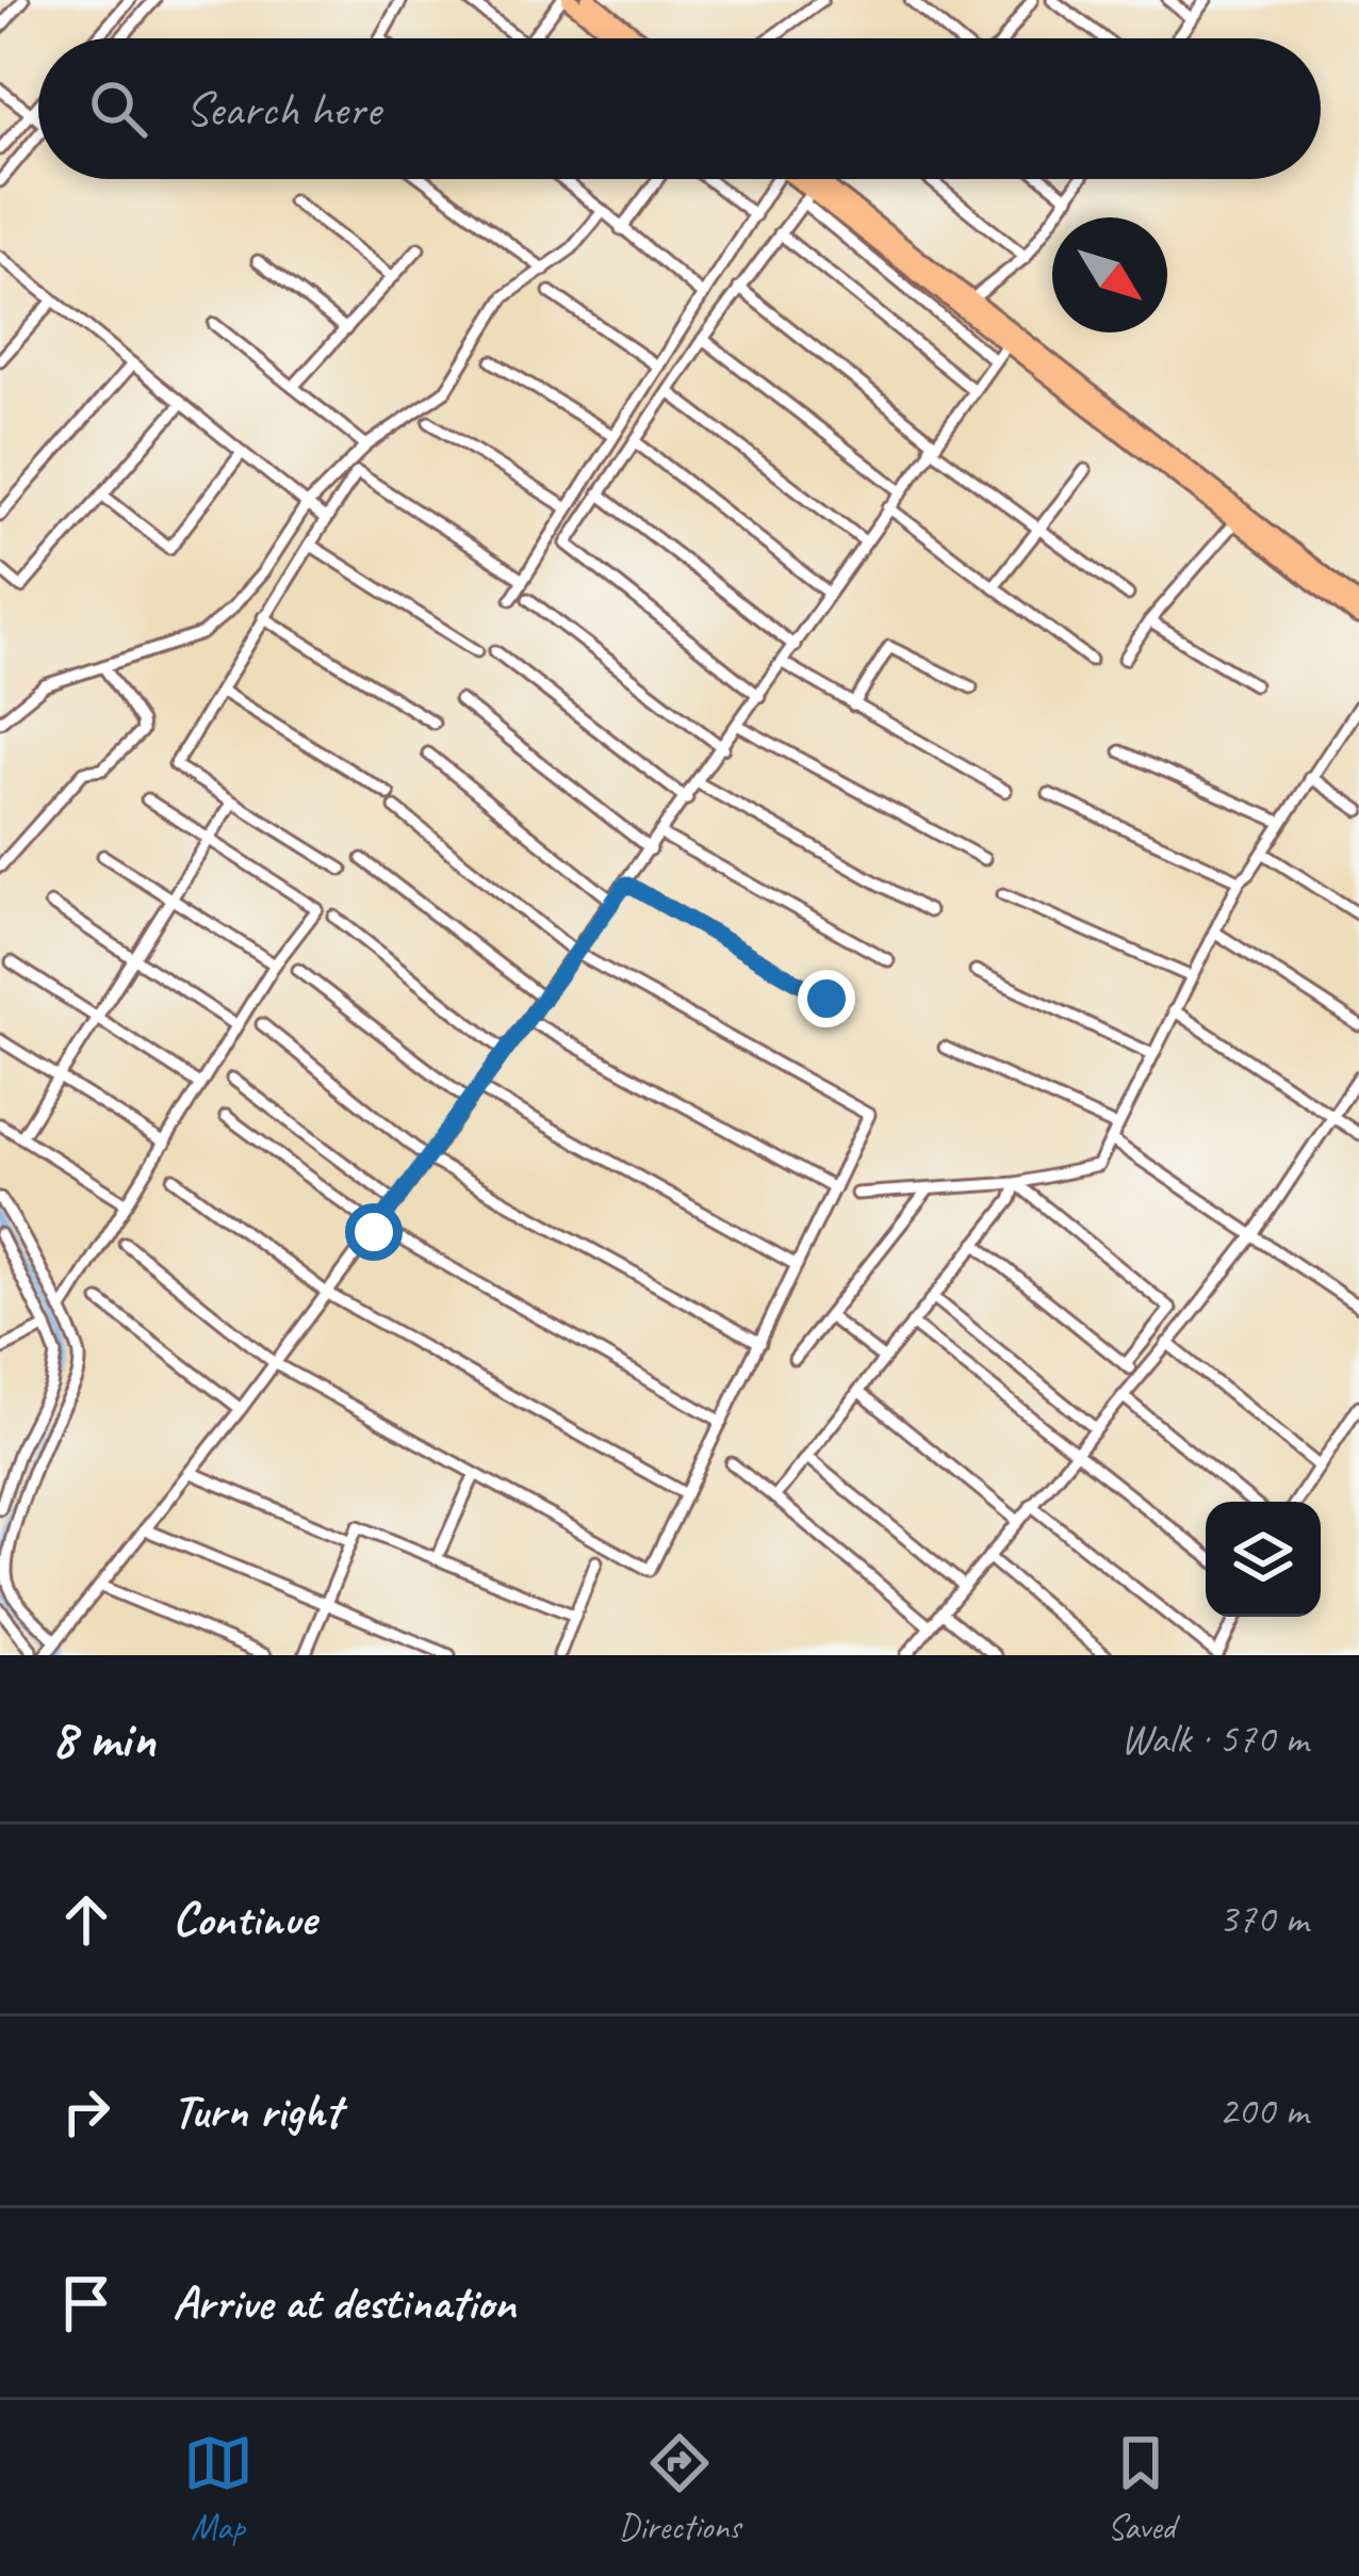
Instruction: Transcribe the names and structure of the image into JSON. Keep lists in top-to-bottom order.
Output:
{
  "north": "bottom right",
  "page": {
    "search": "Search here",
    "heading": ["8 min", "Walk · 570 m"],
    "list": [
      ["Continue", "370 m"],
      ["Turn right", "200 m"],
      "Arrive at destination"
    ],
    "nav": ["Map", "Directions", "Saved"]
  }
}
